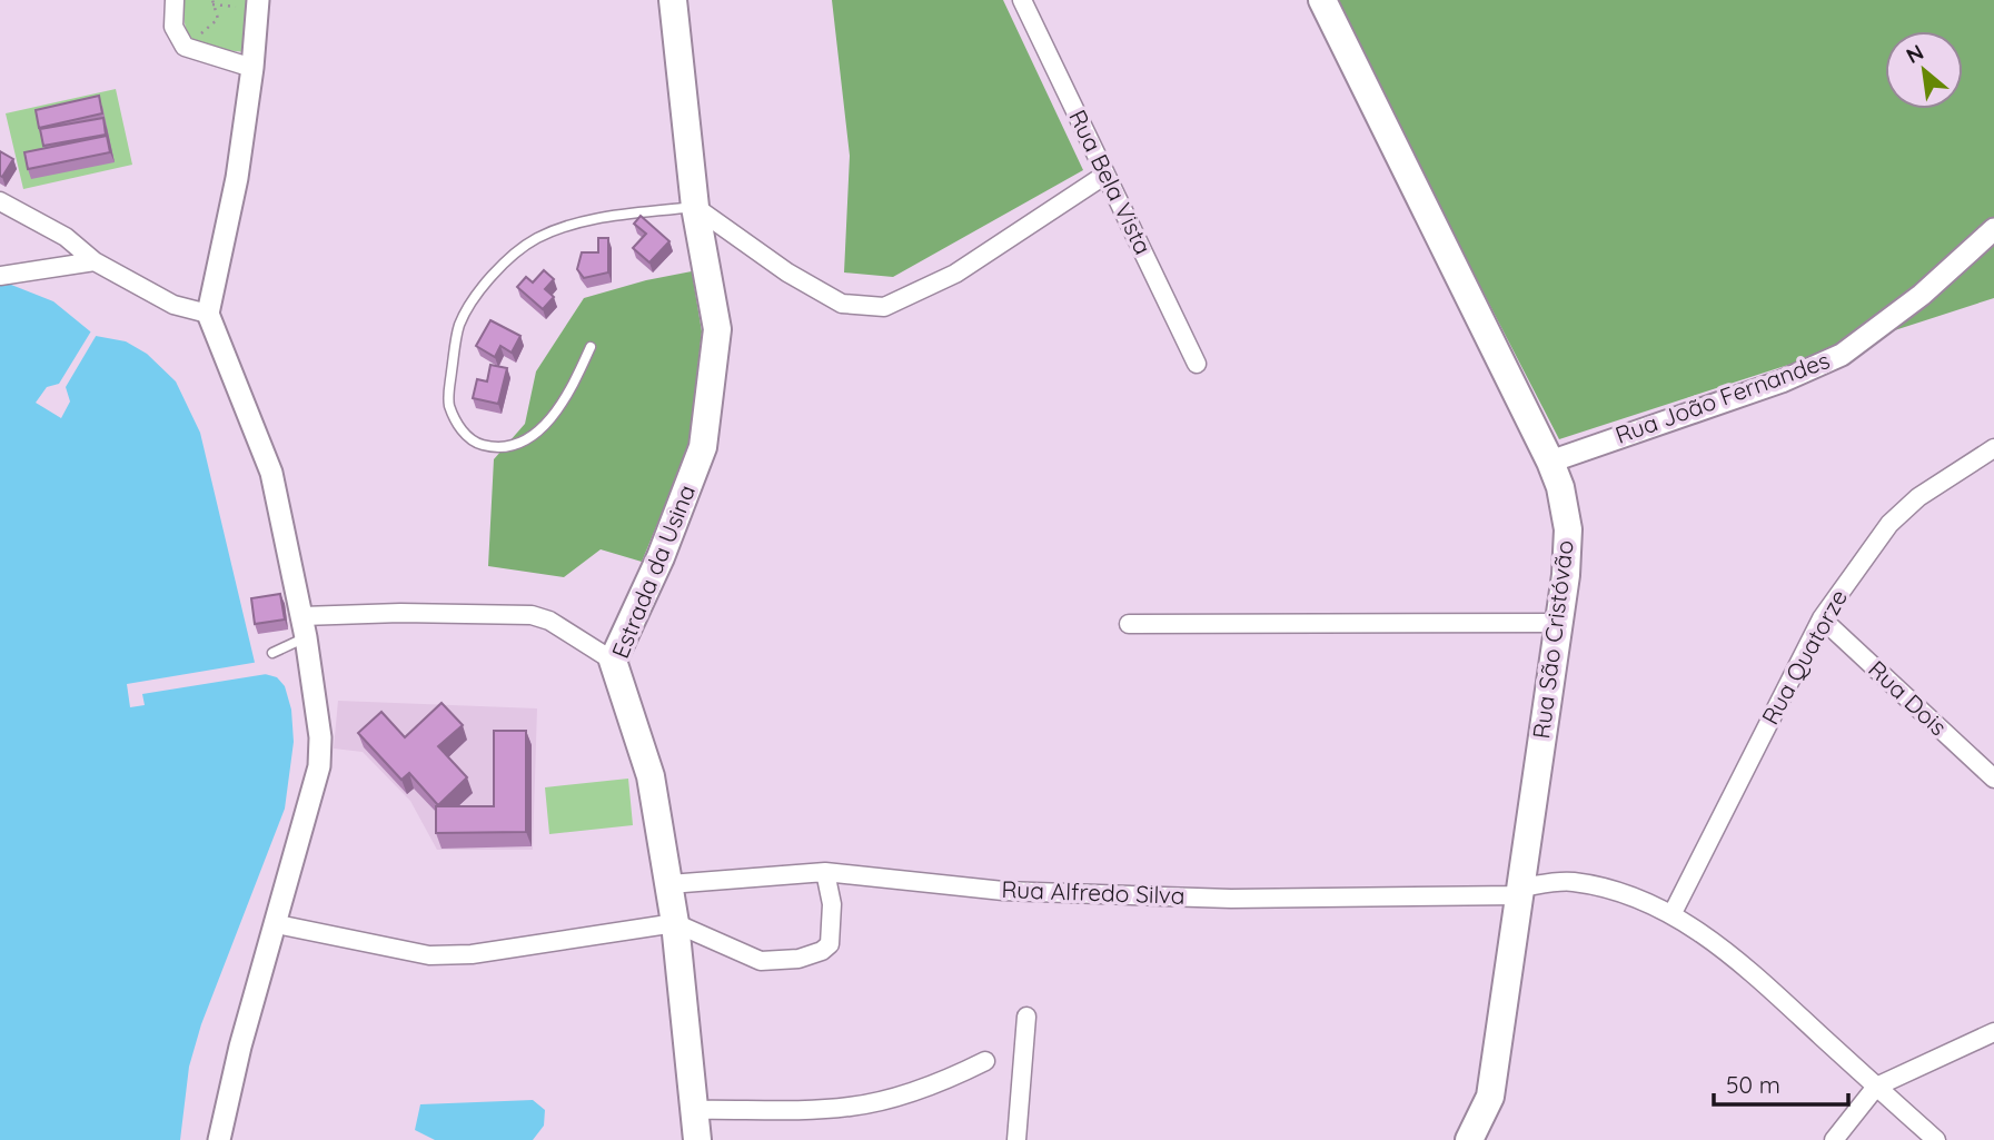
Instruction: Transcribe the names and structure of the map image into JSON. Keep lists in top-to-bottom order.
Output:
{
  "streets": {
    "main road": ["Estrada da Usina", "Rua São Cristóvão"],
    "street": [
      "Rua Bela Vista",
      "Rua João Fernandes",
      "Rua Quatorze",
      "Rua Dois",
      "Rua Alfredo Silva"
    ]
  },
  "crossings": [
    ["Rua João Fernandes", "Rua São Cristóvão"],
    ["Estrada da Usina", "Rua Alfredo Silva"],
    ["Rua São Cristóvão", "Rua Alfredo Silva"],
    ["Rua Quatorze", "Rua Dois"],
    ["Rua Quatorze", "Rua Alfredo Silva"]
  ],
  "scale_bar": "50 m",
  "north": "top left"
}
